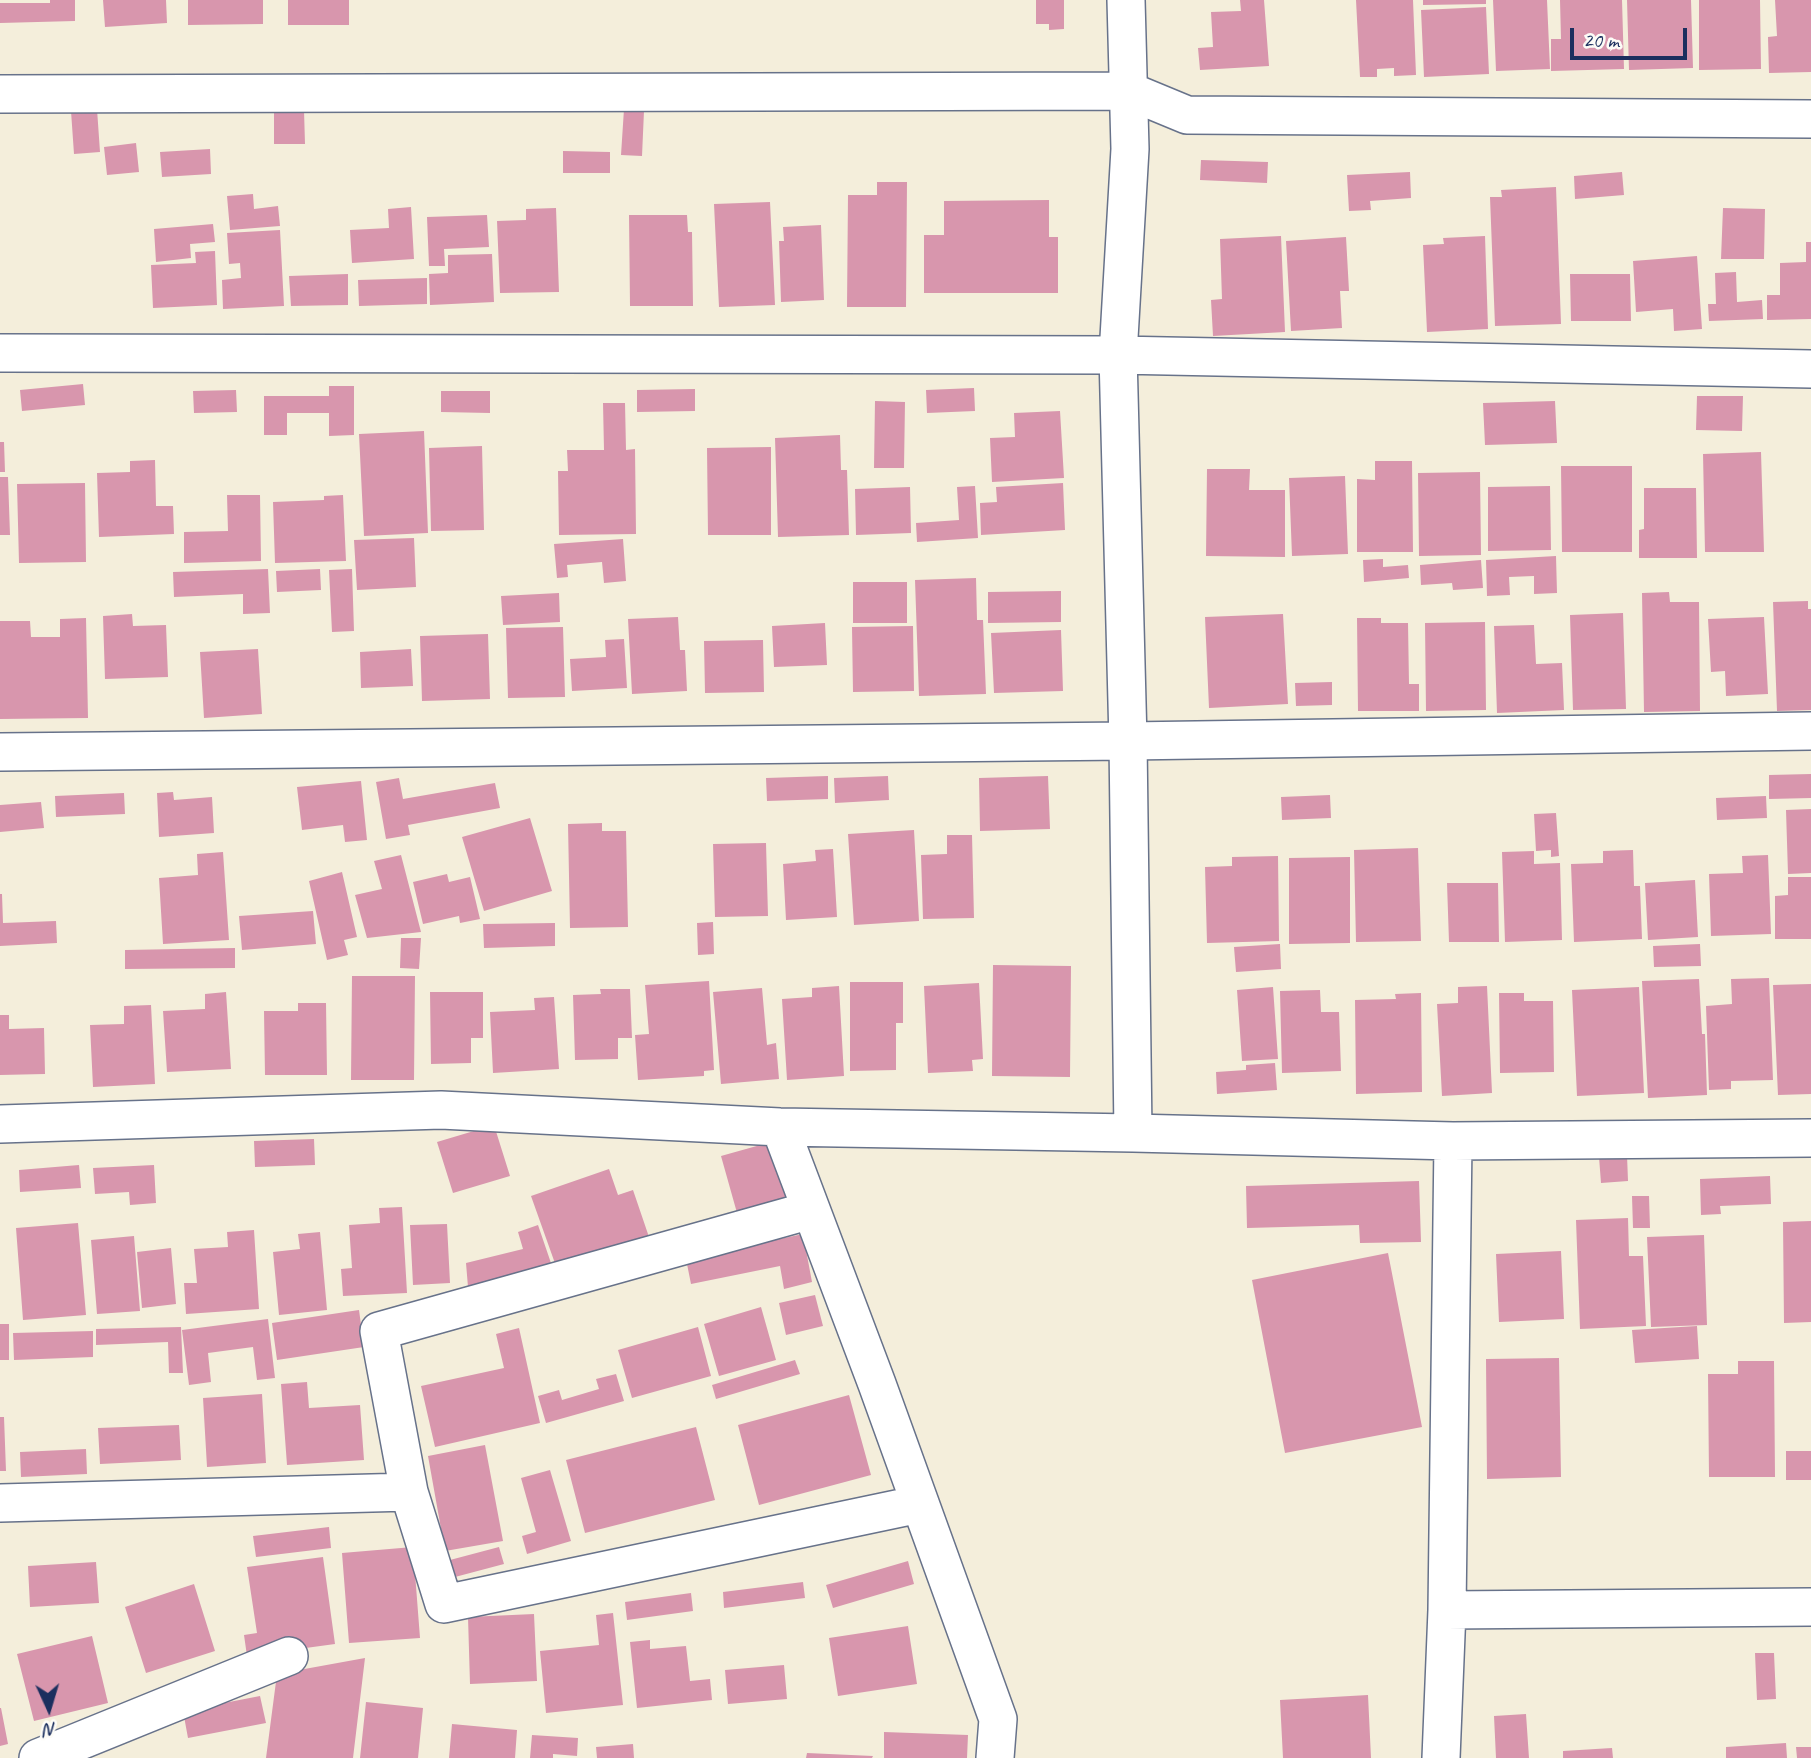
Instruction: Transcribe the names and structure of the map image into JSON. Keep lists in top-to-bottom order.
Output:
{
  "scale_bar": "20 m",
  "north": "bottom"
}
